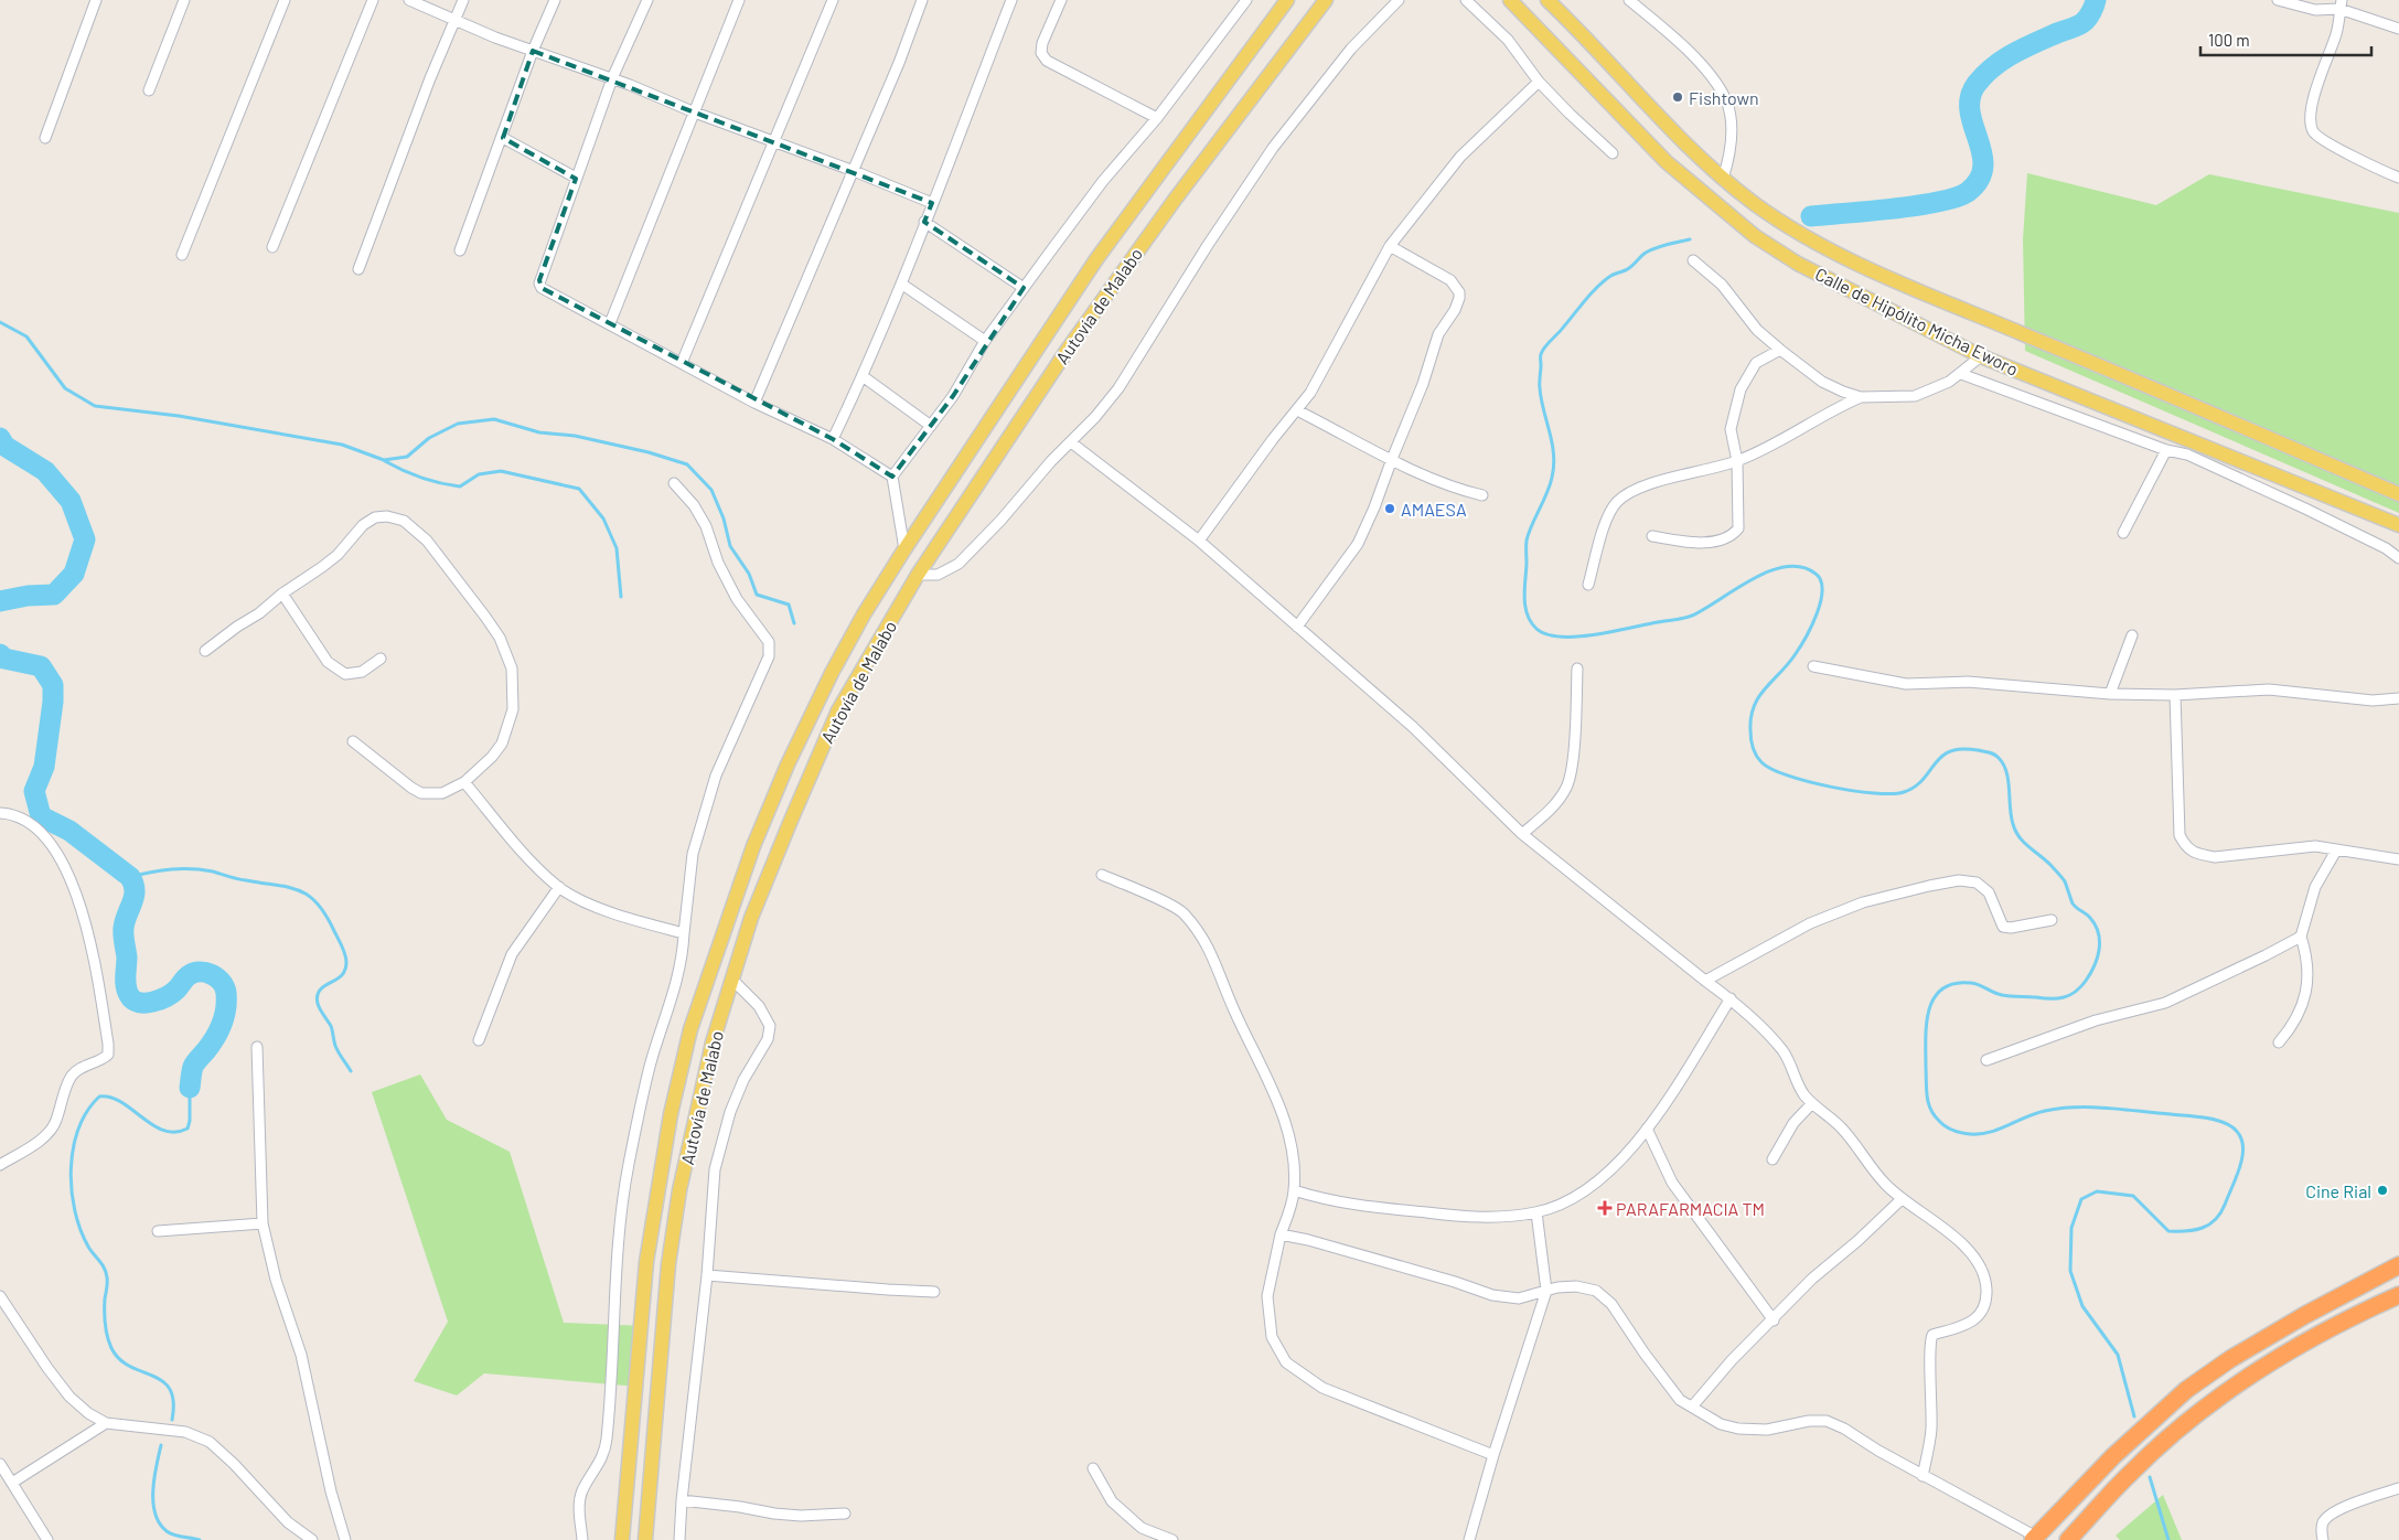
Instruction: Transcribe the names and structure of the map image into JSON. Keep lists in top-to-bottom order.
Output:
{
  "streets": {
    "main road": ["Autovía de Malabo", "Calle de Hipólito Micha Eworo"]
  },
  "places": {
    "other": ["Fishtown", "AMAESA", "Cine Rial"],
    "health": ["PARAFARMACIA TM"]
  },
  "scale_bar": "100 m"
}
